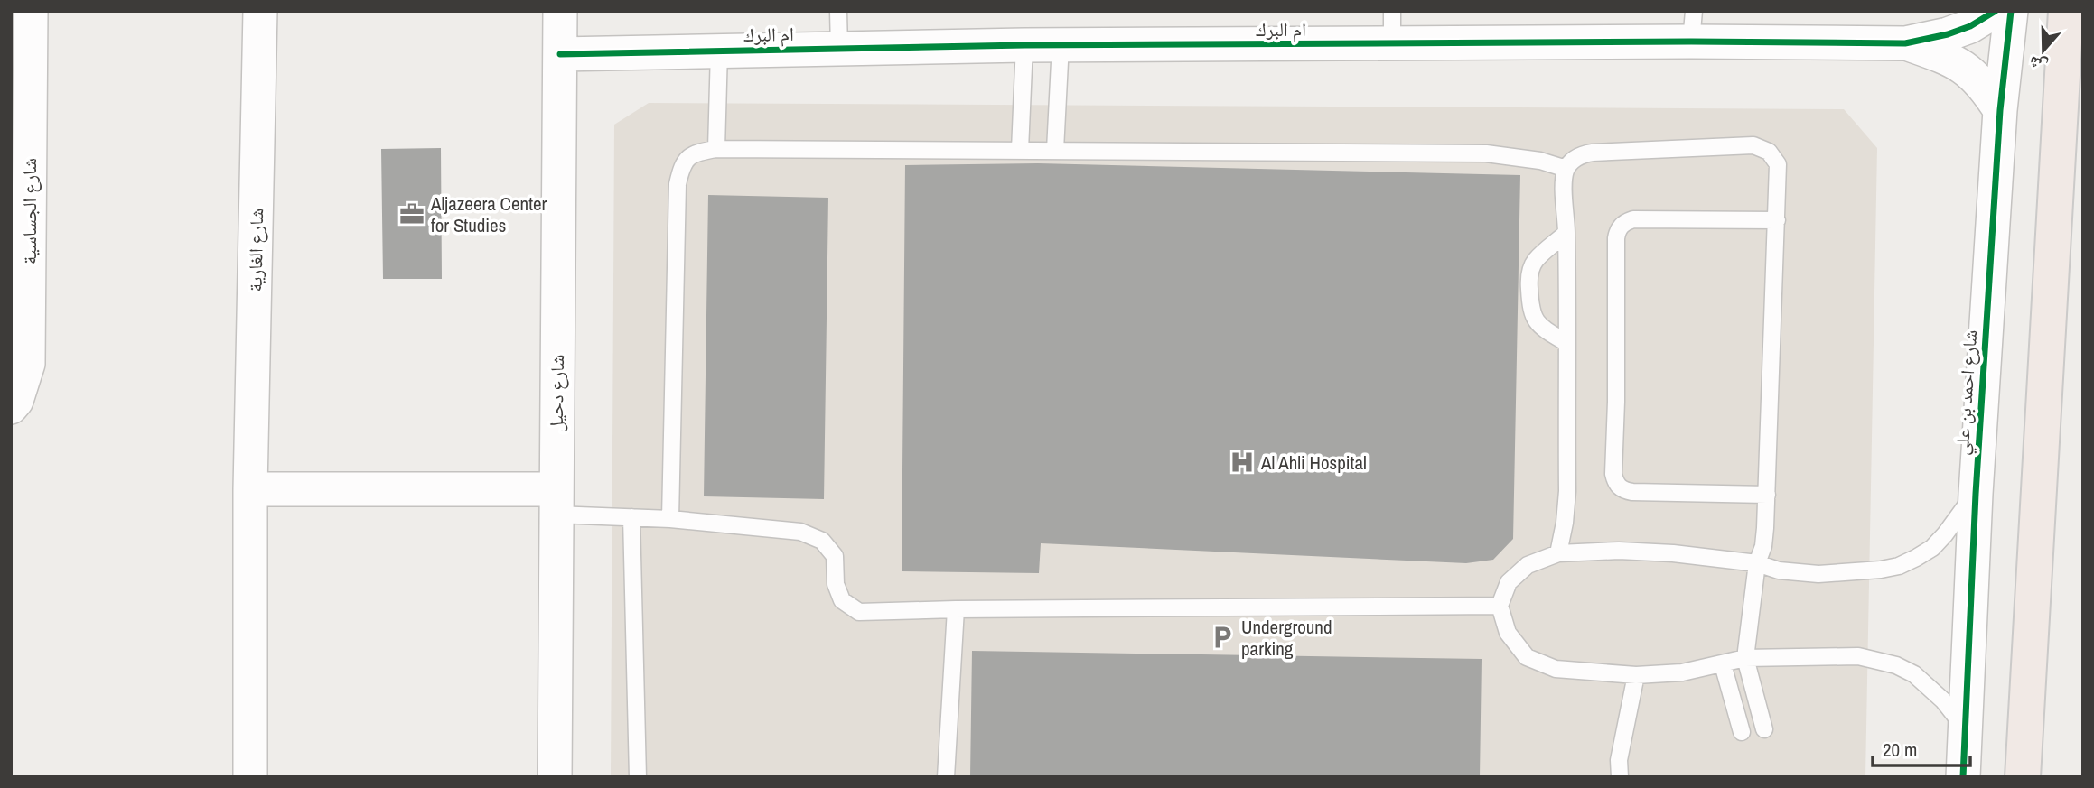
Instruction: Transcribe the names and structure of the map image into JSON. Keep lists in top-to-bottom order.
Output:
{
  "streets": {
    "street": [
      "ام البرك",
      "شارع الجساسية",
      "شارع الغارية",
      "شارع احمد بن علي",
      "شارع دحيل"
    ]
  },
  "crossings": [
    ["ام البرك", "شارع احمد بن علي"],
    ["ام البرك", "شارع دحيل"]
  ],
  "places": {
    "office": ["Aljazeera Center for Studies"],
    "hospital": ["Al Ahli Hospital"],
    "parking": ["Underground parking"]
  },
  "scale_bar": "20 m",
  "north": "bottom"
}
